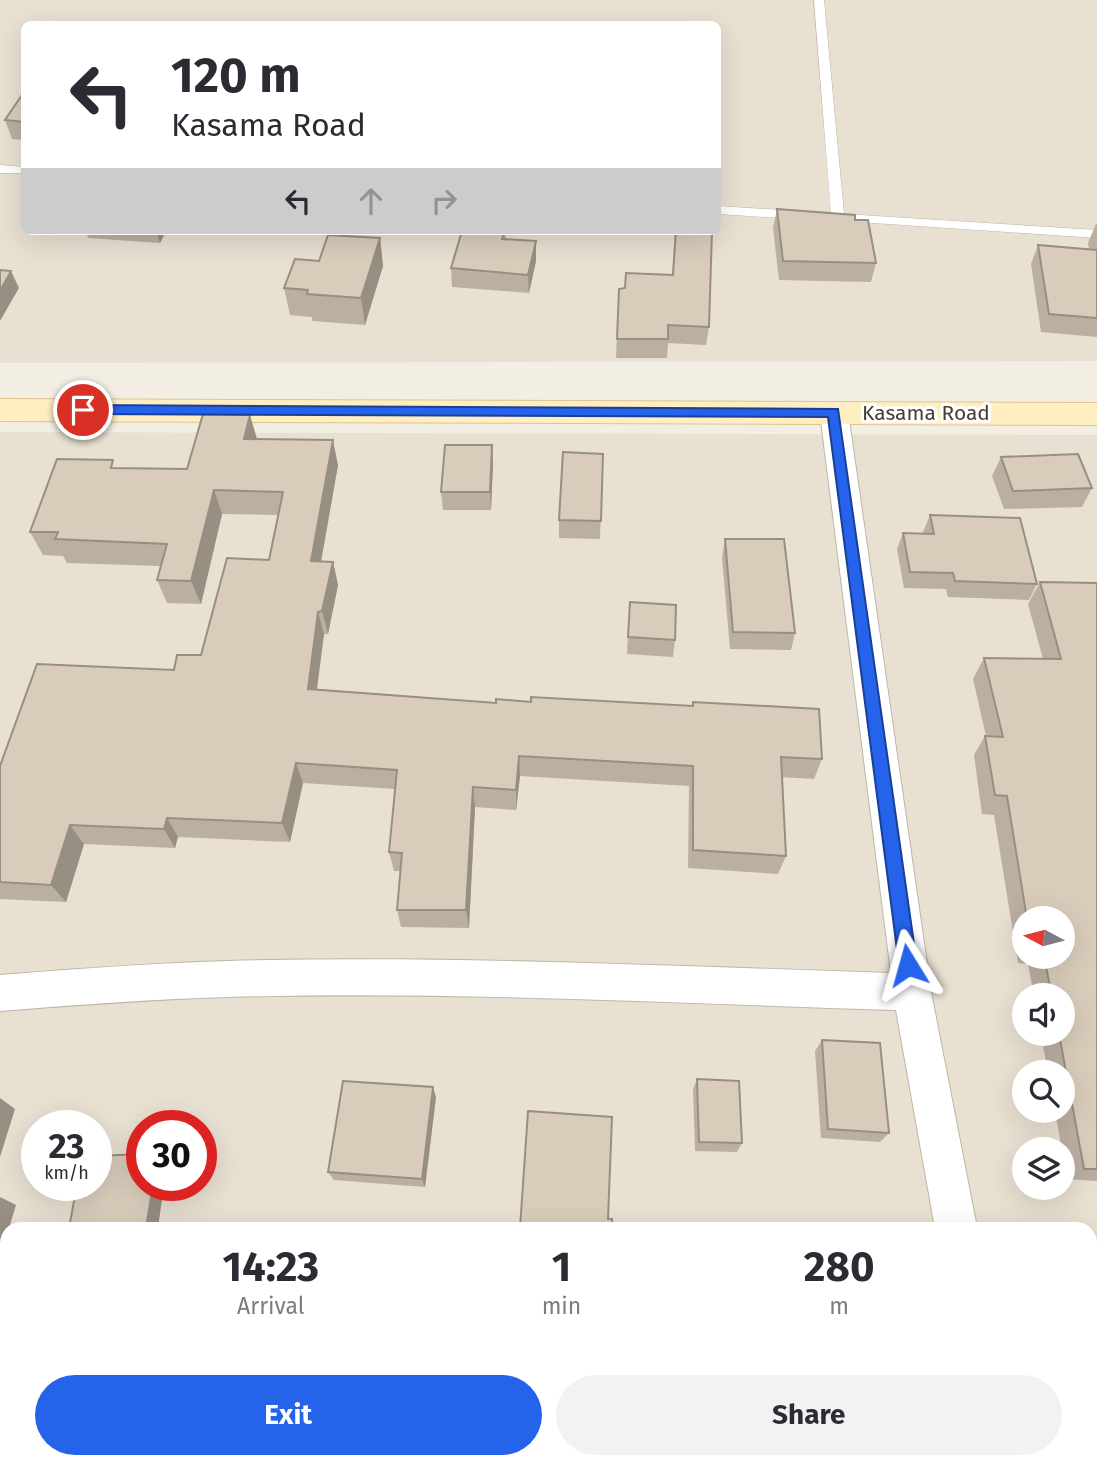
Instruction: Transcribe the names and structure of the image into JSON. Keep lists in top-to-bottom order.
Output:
{
  "streets": {
    "street": ["Kasama Road"]
  },
  "north": "left",
  "page": {
    "turn": ["120 m", "Kasama Road"],
    "speed": "23 km/h",
    "limit": "30",
    "eta": [
      "14:23",
      "Arrival",
      "1",
      "min",
      "280",
      "m"
    ],
    "buttons": ["Exit", "Share"]
  }
}
